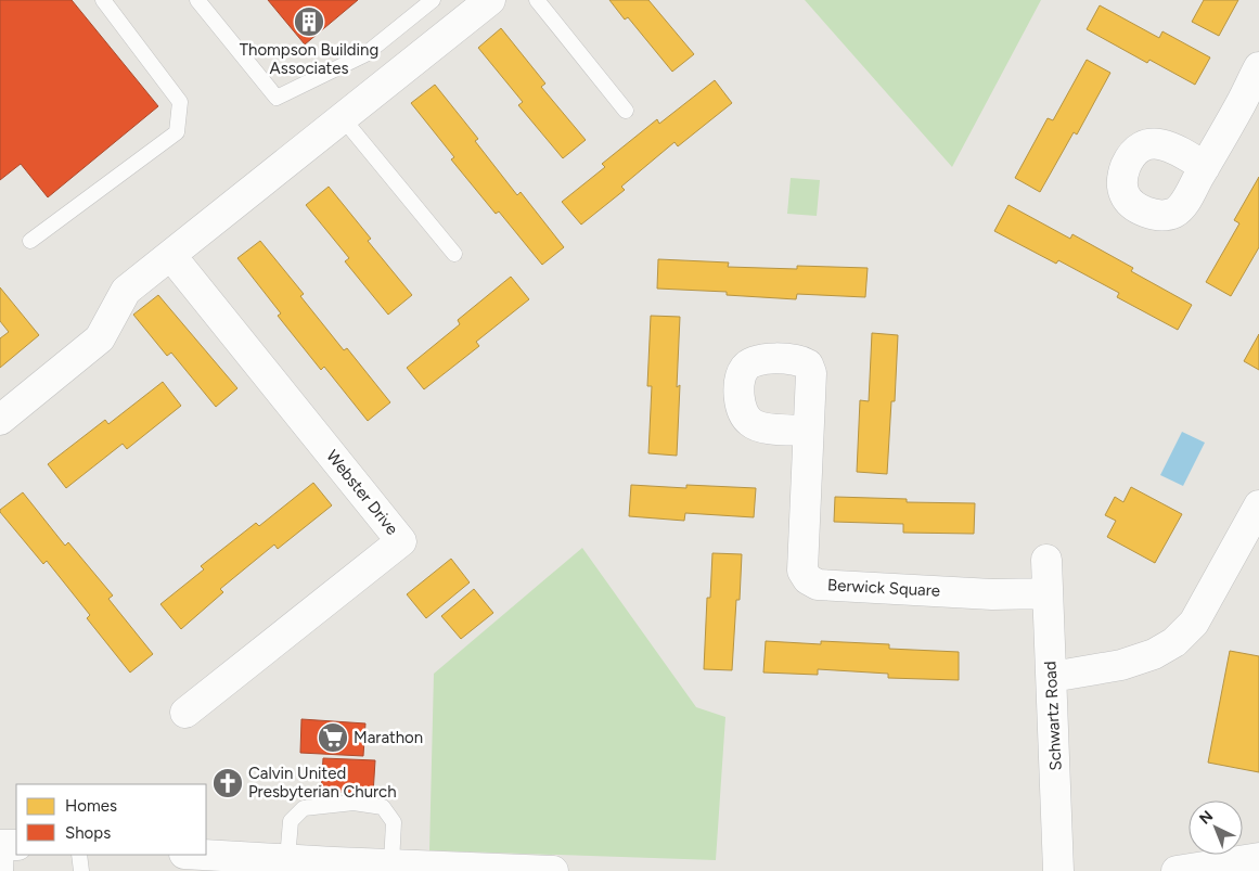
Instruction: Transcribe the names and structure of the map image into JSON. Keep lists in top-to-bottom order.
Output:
{
  "streets": {
    "street": ["Webster Drive", "Berwick Square", "Schwartz Road"]
  },
  "crossings": [
    ["Berwick Square", "Schwartz Road"]
  ],
  "places": {
    "building": ["Thompson Building Associates"],
    "supermarket": ["Marathon"],
    "church": ["Calvin United Presbyterian Church"]
  },
  "legend": ["Homes", "Shops"],
  "north": "top left"
}
